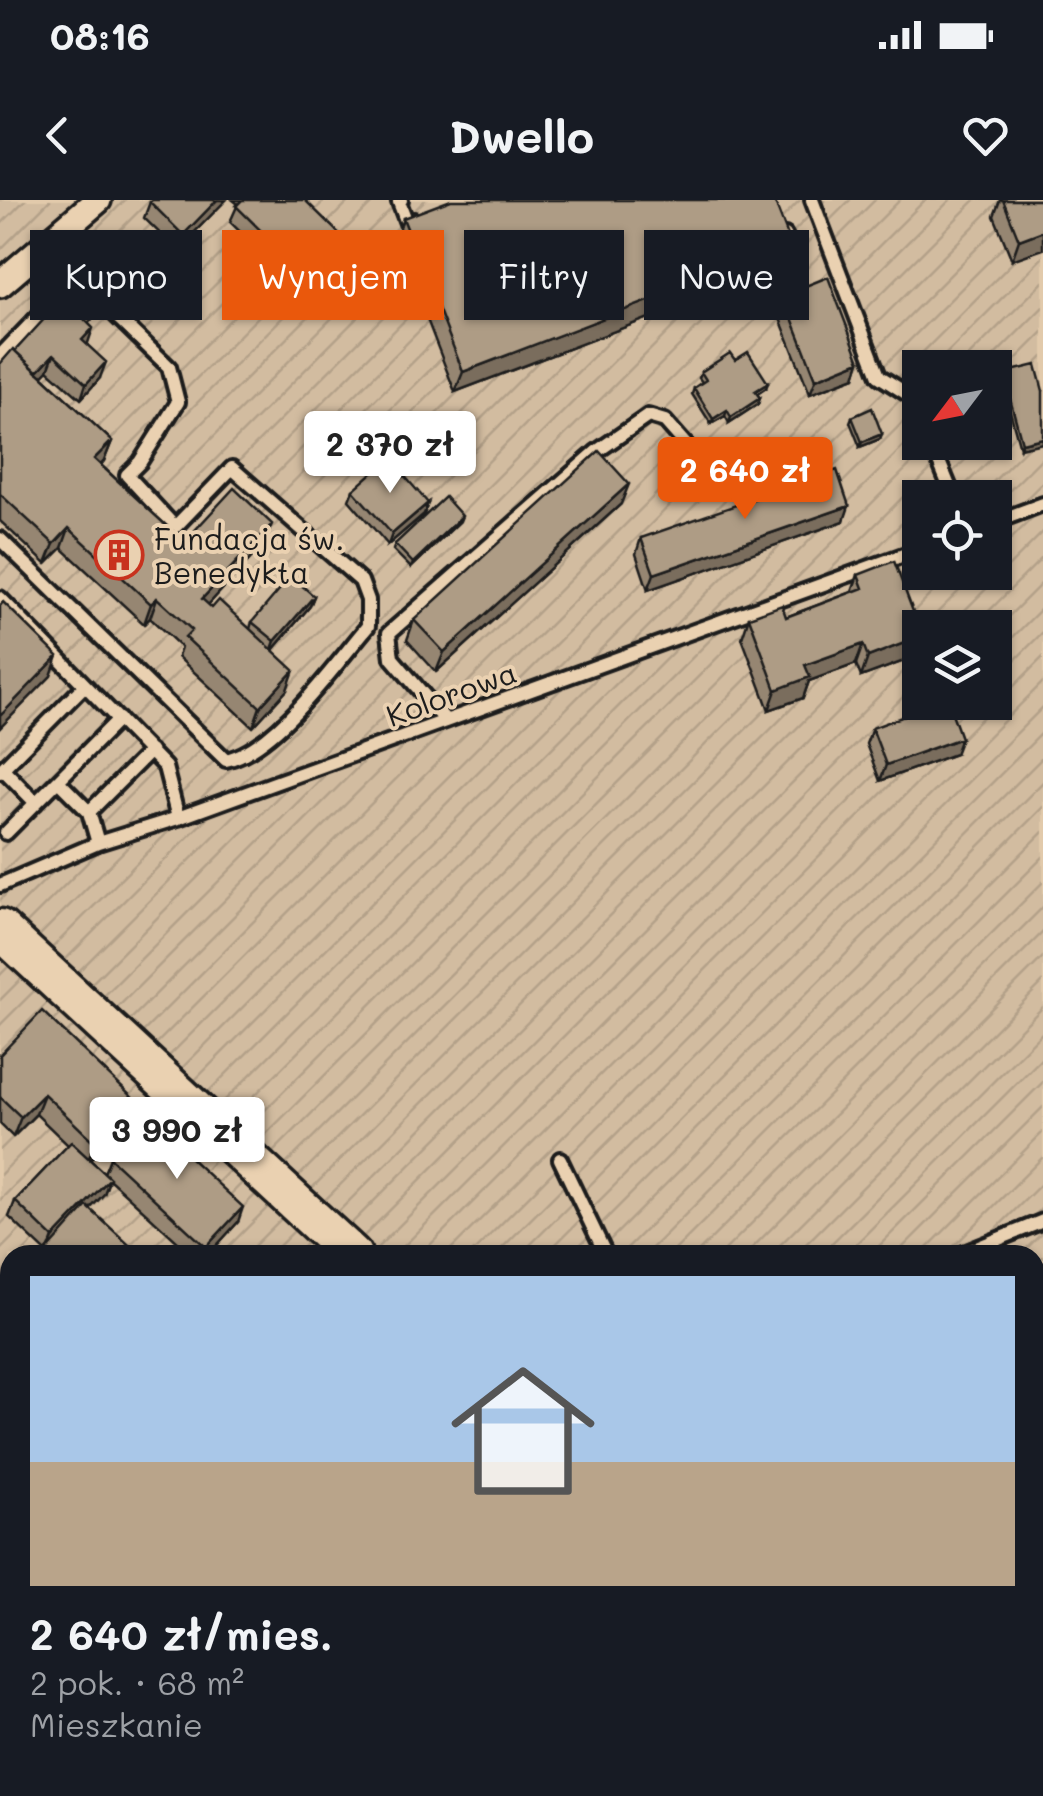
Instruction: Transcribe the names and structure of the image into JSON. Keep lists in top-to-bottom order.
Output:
{
  "streets": {
    "lane": ["Kolorowa"]
  },
  "places": {
    "building": ["Fundacja św. Benedykta"]
  },
  "north": "bottom left",
  "page": {
    "status": "08:16",
    "header": "Dwello",
    "chip": [
      "Kupno",
      "Wynajem",
      "Filtry",
      "Nowe"
    ],
    "price": ["2 370 zł", "2 640 zł", "3 990 zł"],
    "list": [
      {
        "name": "2 640 zł/mies.",
        "note": "2 pok. · 68 m² · Mieszkanie"
      }
    ]
  }
}
